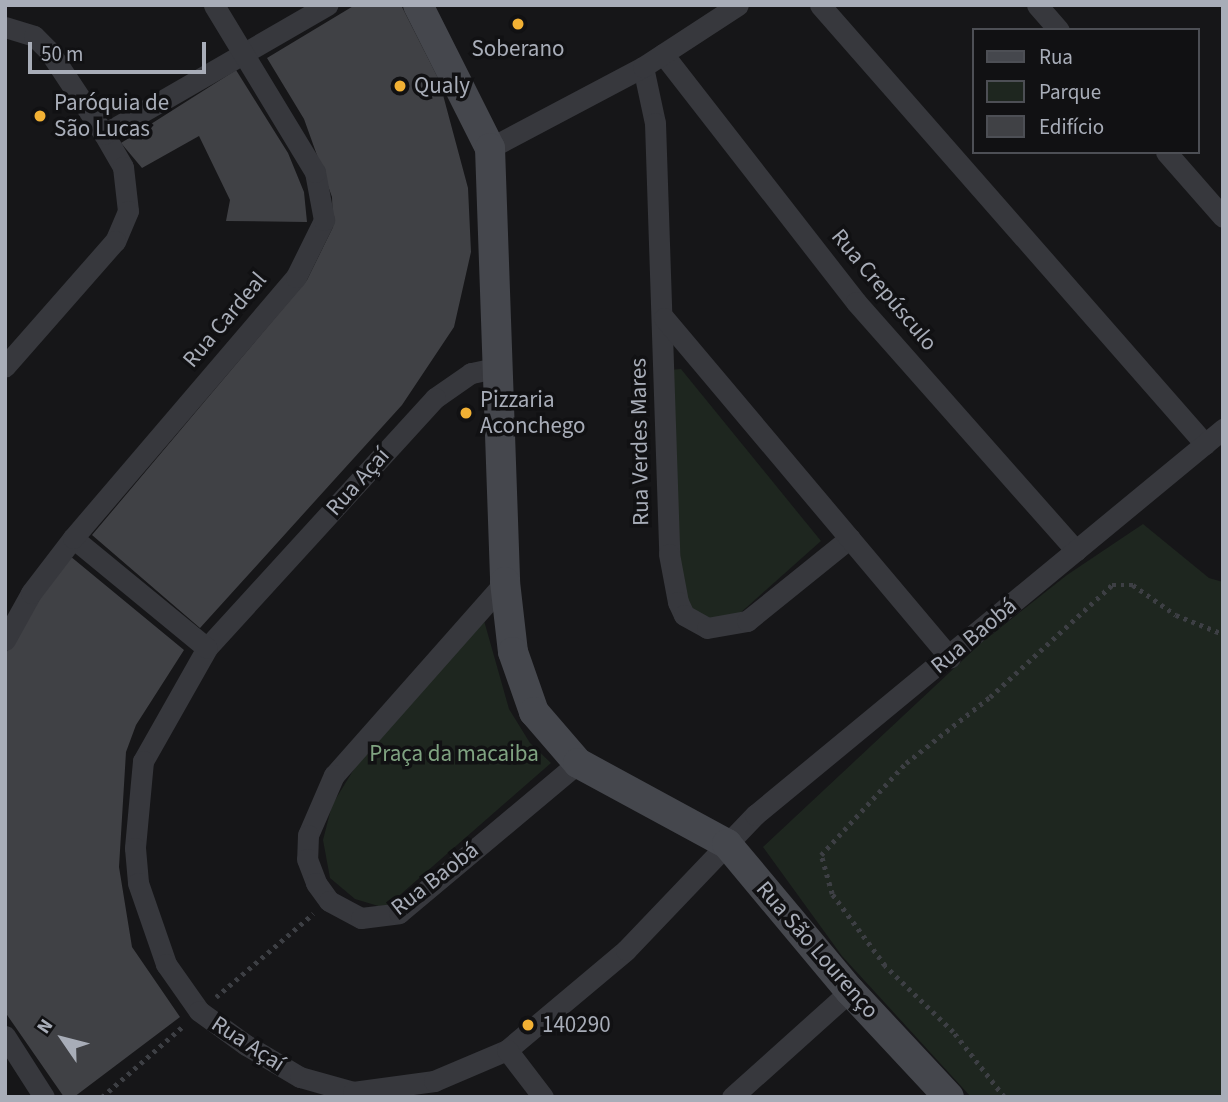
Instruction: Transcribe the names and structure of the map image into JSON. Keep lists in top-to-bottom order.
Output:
{
  "streets": {
    "street": [
      "Rua Crepúsculo",
      "Rua Cardeal",
      "Rua Verdes Mares",
      "Rua Açaí",
      "Rua Baobá",
      "Rua São Lourenço"
    ]
  },
  "crossings": [
    ["Rua Crepúsculo", "Rua Baobá"],
    ["Rua Açaí", "Rua Baobá"],
    ["Rua Açaí", "Rua São Lourenço"],
    ["Rua Baobá", "Rua São Lourenço"]
  ],
  "parks": ["Praça da macaiba"],
  "places": [
    "Soberano",
    "Qualy",
    "Paróquia de São Lucas",
    "Pizzaria Aconchego",
    "140290"
  ],
  "legend": ["Rua", "Parque", "Edifício"],
  "scale_bar": "50 m",
  "north": "top left"
}
